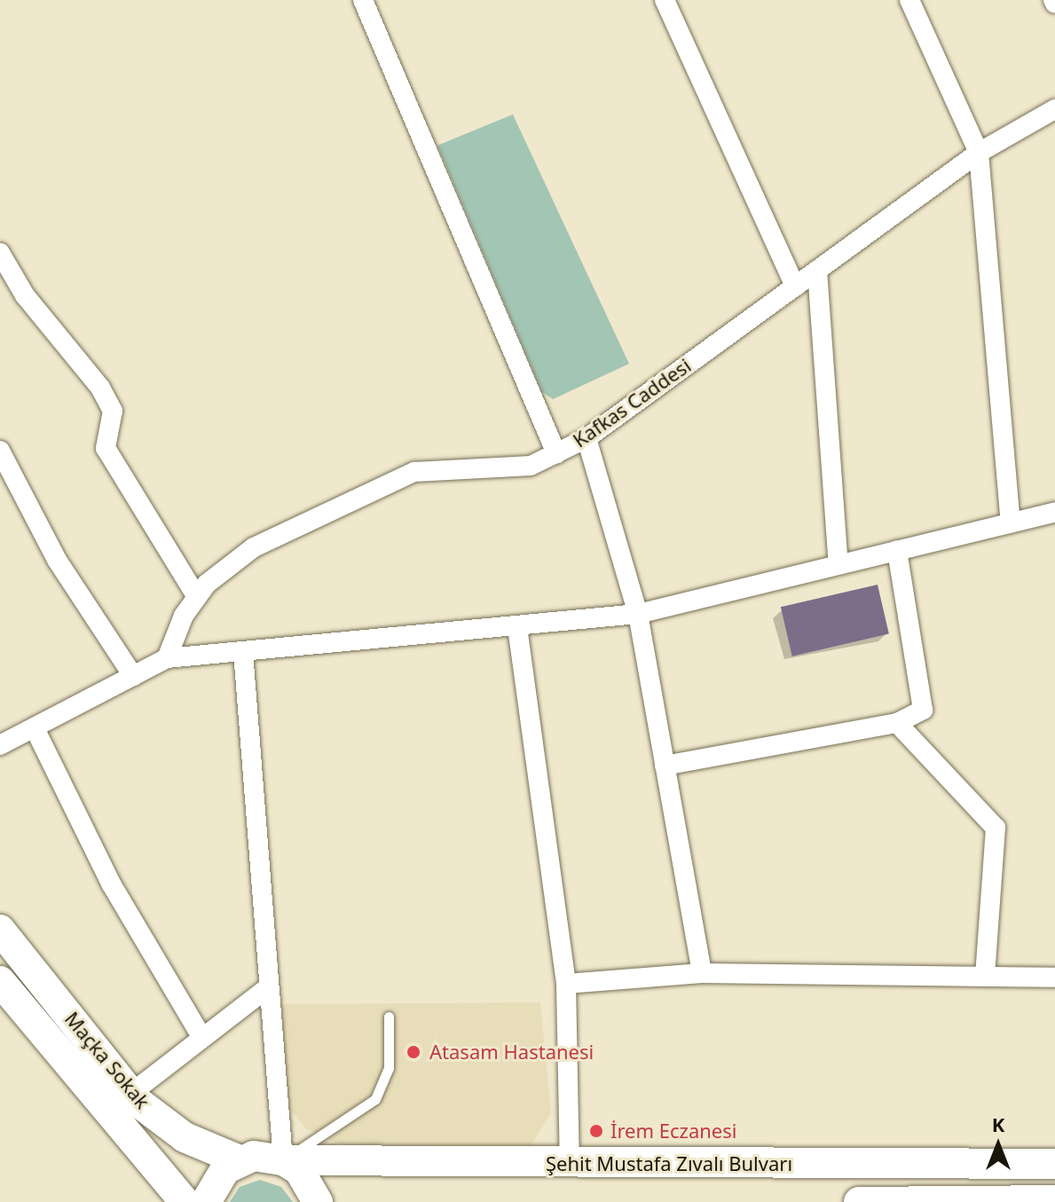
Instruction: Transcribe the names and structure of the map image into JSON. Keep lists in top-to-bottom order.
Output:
{
  "streets": {
    "main road": ["Maçka Sokak", "Şehit Mustafa Zıvalı Bulvarı"],
    "street": ["Kafkas Caddesi"]
  },
  "crossings": [
    ["Maçka Sokak", "Şehit Mustafa Zıvalı Bulvarı"]
  ],
  "places": ["Atasam Hastanesi", "İrem Eczanesi"],
  "north": "top"
}
